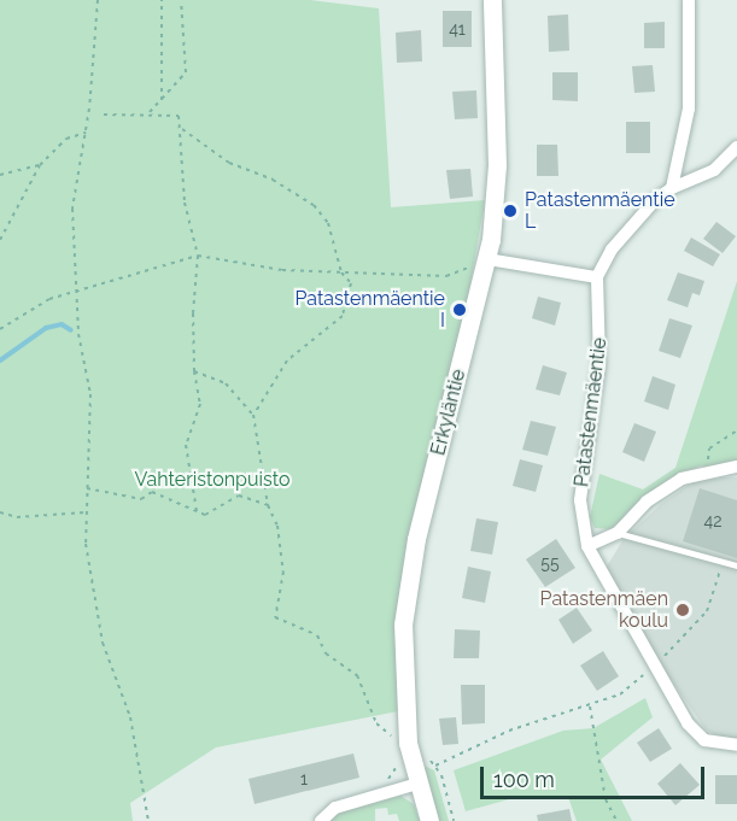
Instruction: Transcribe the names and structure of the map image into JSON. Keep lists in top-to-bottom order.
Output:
{
  "streets": {
    "street": ["Erkyläntie", "Patastenmäentie"]
  },
  "parks": ["Vahteristonpuisto"],
  "places": ["Patastenmäentie L", "Patastenmäentie I", "Patastenmäen koulu"],
  "house_numbers": [
    "41",
    "42",
    "55",
    "1"
  ],
  "scale_bar": "100 m"
}
